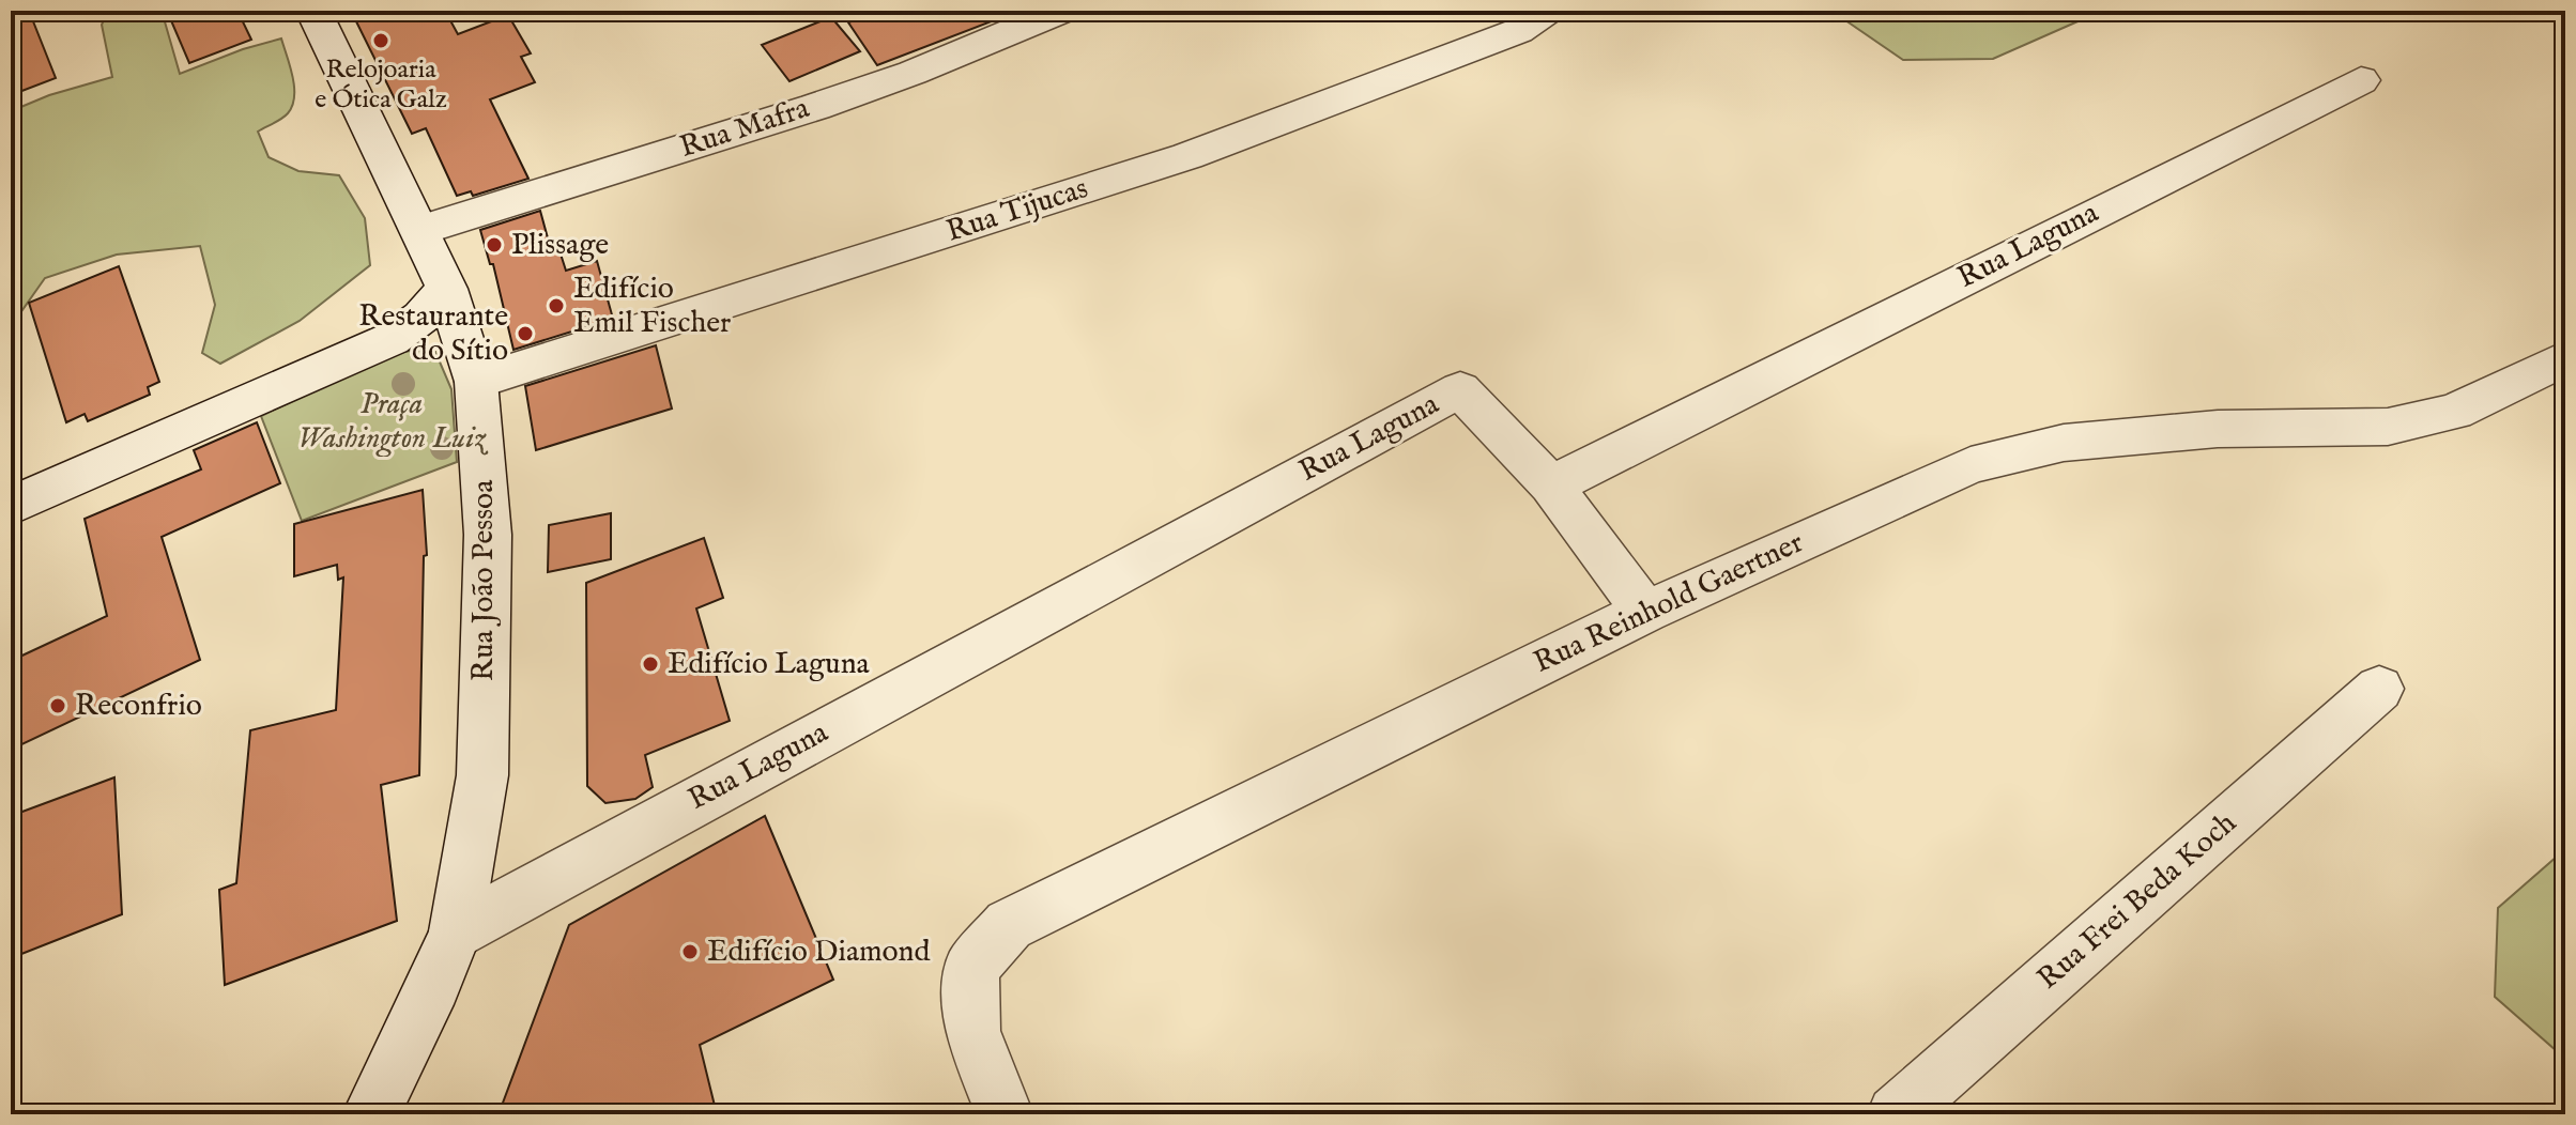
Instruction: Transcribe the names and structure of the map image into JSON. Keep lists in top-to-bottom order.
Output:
{
  "streets": {
    "street": [
      "Rua Mafra",
      "Rua Tijucas",
      "Rua Laguna",
      "Rua João Pessoa",
      "Rua Reinhold Gaertner",
      "Rua Frei Beda Koch"
    ]
  },
  "crossings": [
    ["Rua Mafra", "Rua João Pessoa"],
    ["Rua Tijucas", "Rua João Pessoa"],
    ["Rua Laguna", "Rua João Pessoa"]
  ],
  "parks": ["Praça Washington Luiz"],
  "places": [
    "Relojoaria e Ótica Galz",
    "Plissage",
    "Edifício Emil Fischer",
    "Restaurante do Sítio",
    "Edifício Laguna",
    "Reconfrio",
    "Edifício Diamond"
  ]
}
